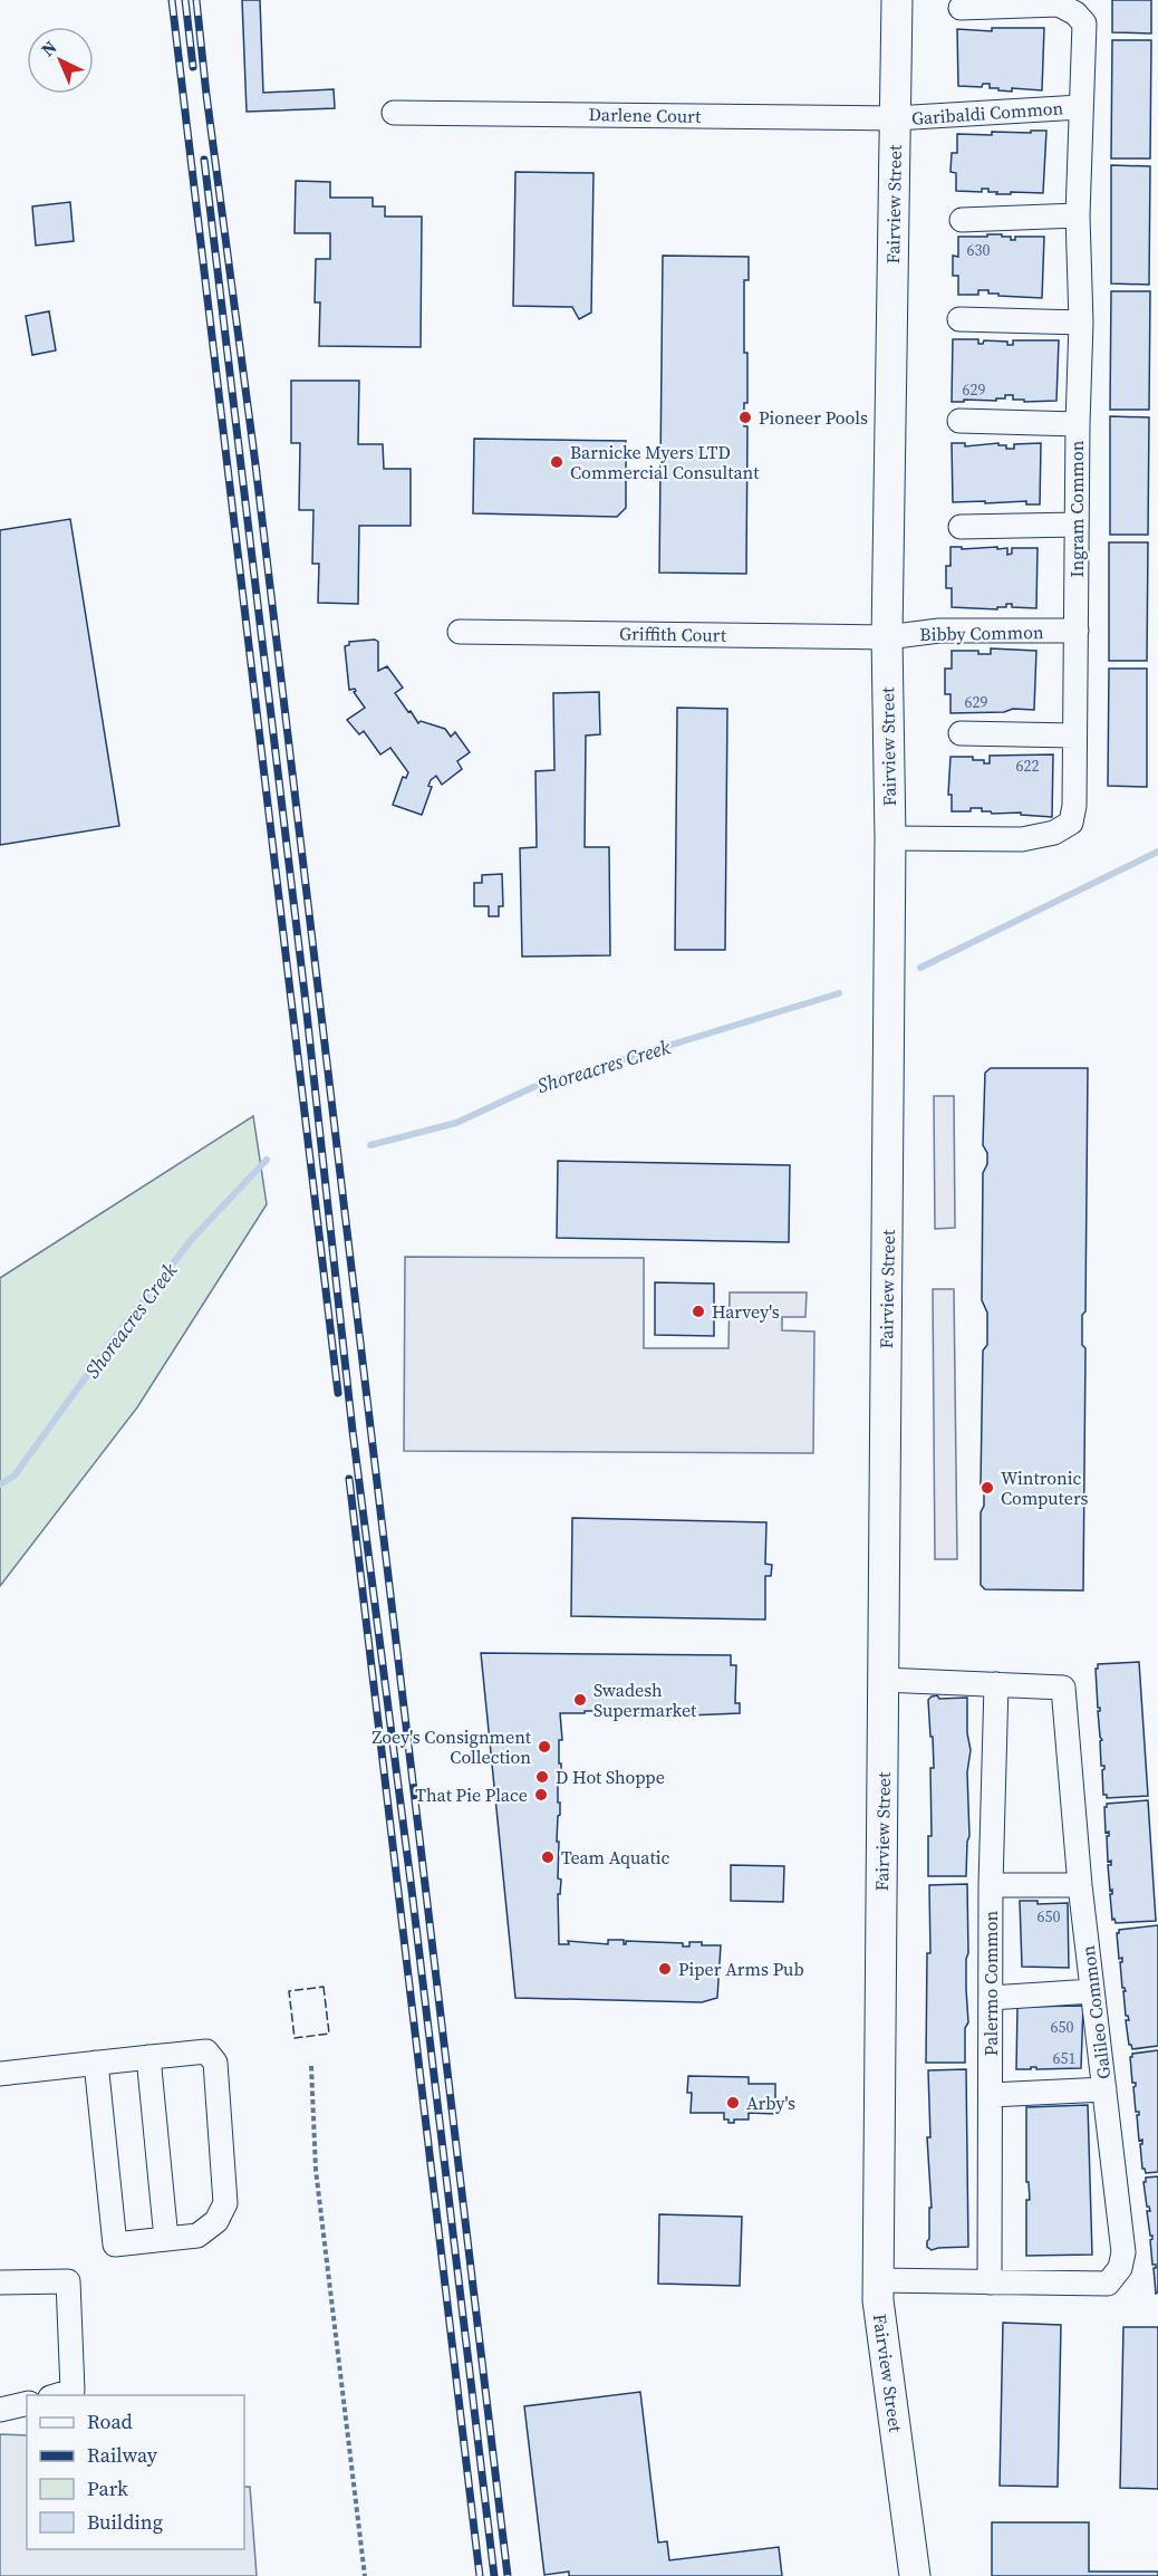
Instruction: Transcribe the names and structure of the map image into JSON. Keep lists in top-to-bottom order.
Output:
{
  "streets": {
    "main road": ["Fairview Street"],
    "street": [
      "Garibaldi Common",
      "Darlene Court",
      "Ingram Common",
      "Bibby Common",
      "Griffith Court",
      "Palermo Common",
      "Galileo Common"
    ]
  },
  "crossings": [
    ["Garibaldi Common", "Darlene Court"],
    ["Garibaldi Common", "Fairview Street"],
    ["Garibaldi Common", "Ingram Common"],
    ["Darlene Court", "Fairview Street"],
    ["Fairview Street", "Ingram Common"],
    ["Fairview Street", "Bibby Common"],
    ["Fairview Street", "Griffith Court"],
    ["Fairview Street", "Galileo Common"],
    ["Ingram Common", "Bibby Common"],
    ["Bibby Common", "Griffith Court"],
    ["Palermo Common", "Galileo Common"]
  ],
  "water": ["Shoreacres Creek"],
  "places": [
    "Pioneer Pools",
    "Barnicke Myers LTD Commercial Consultant",
    "Harvey's",
    "Wintronic Computers",
    "Swadesh Supermarket",
    "Zoey's Consignment Collection",
    "D Hot Shoppe",
    "That Pie Place",
    "Team Aquatic",
    "Piper Arms Pub",
    "Arby's"
  ],
  "house_numbers": [
    "630",
    "629",
    "629",
    "622",
    "650",
    "650",
    "651"
  ],
  "legend": [
    "Road",
    "Railway",
    "Park",
    "Building"
  ],
  "north": "top left"
}
